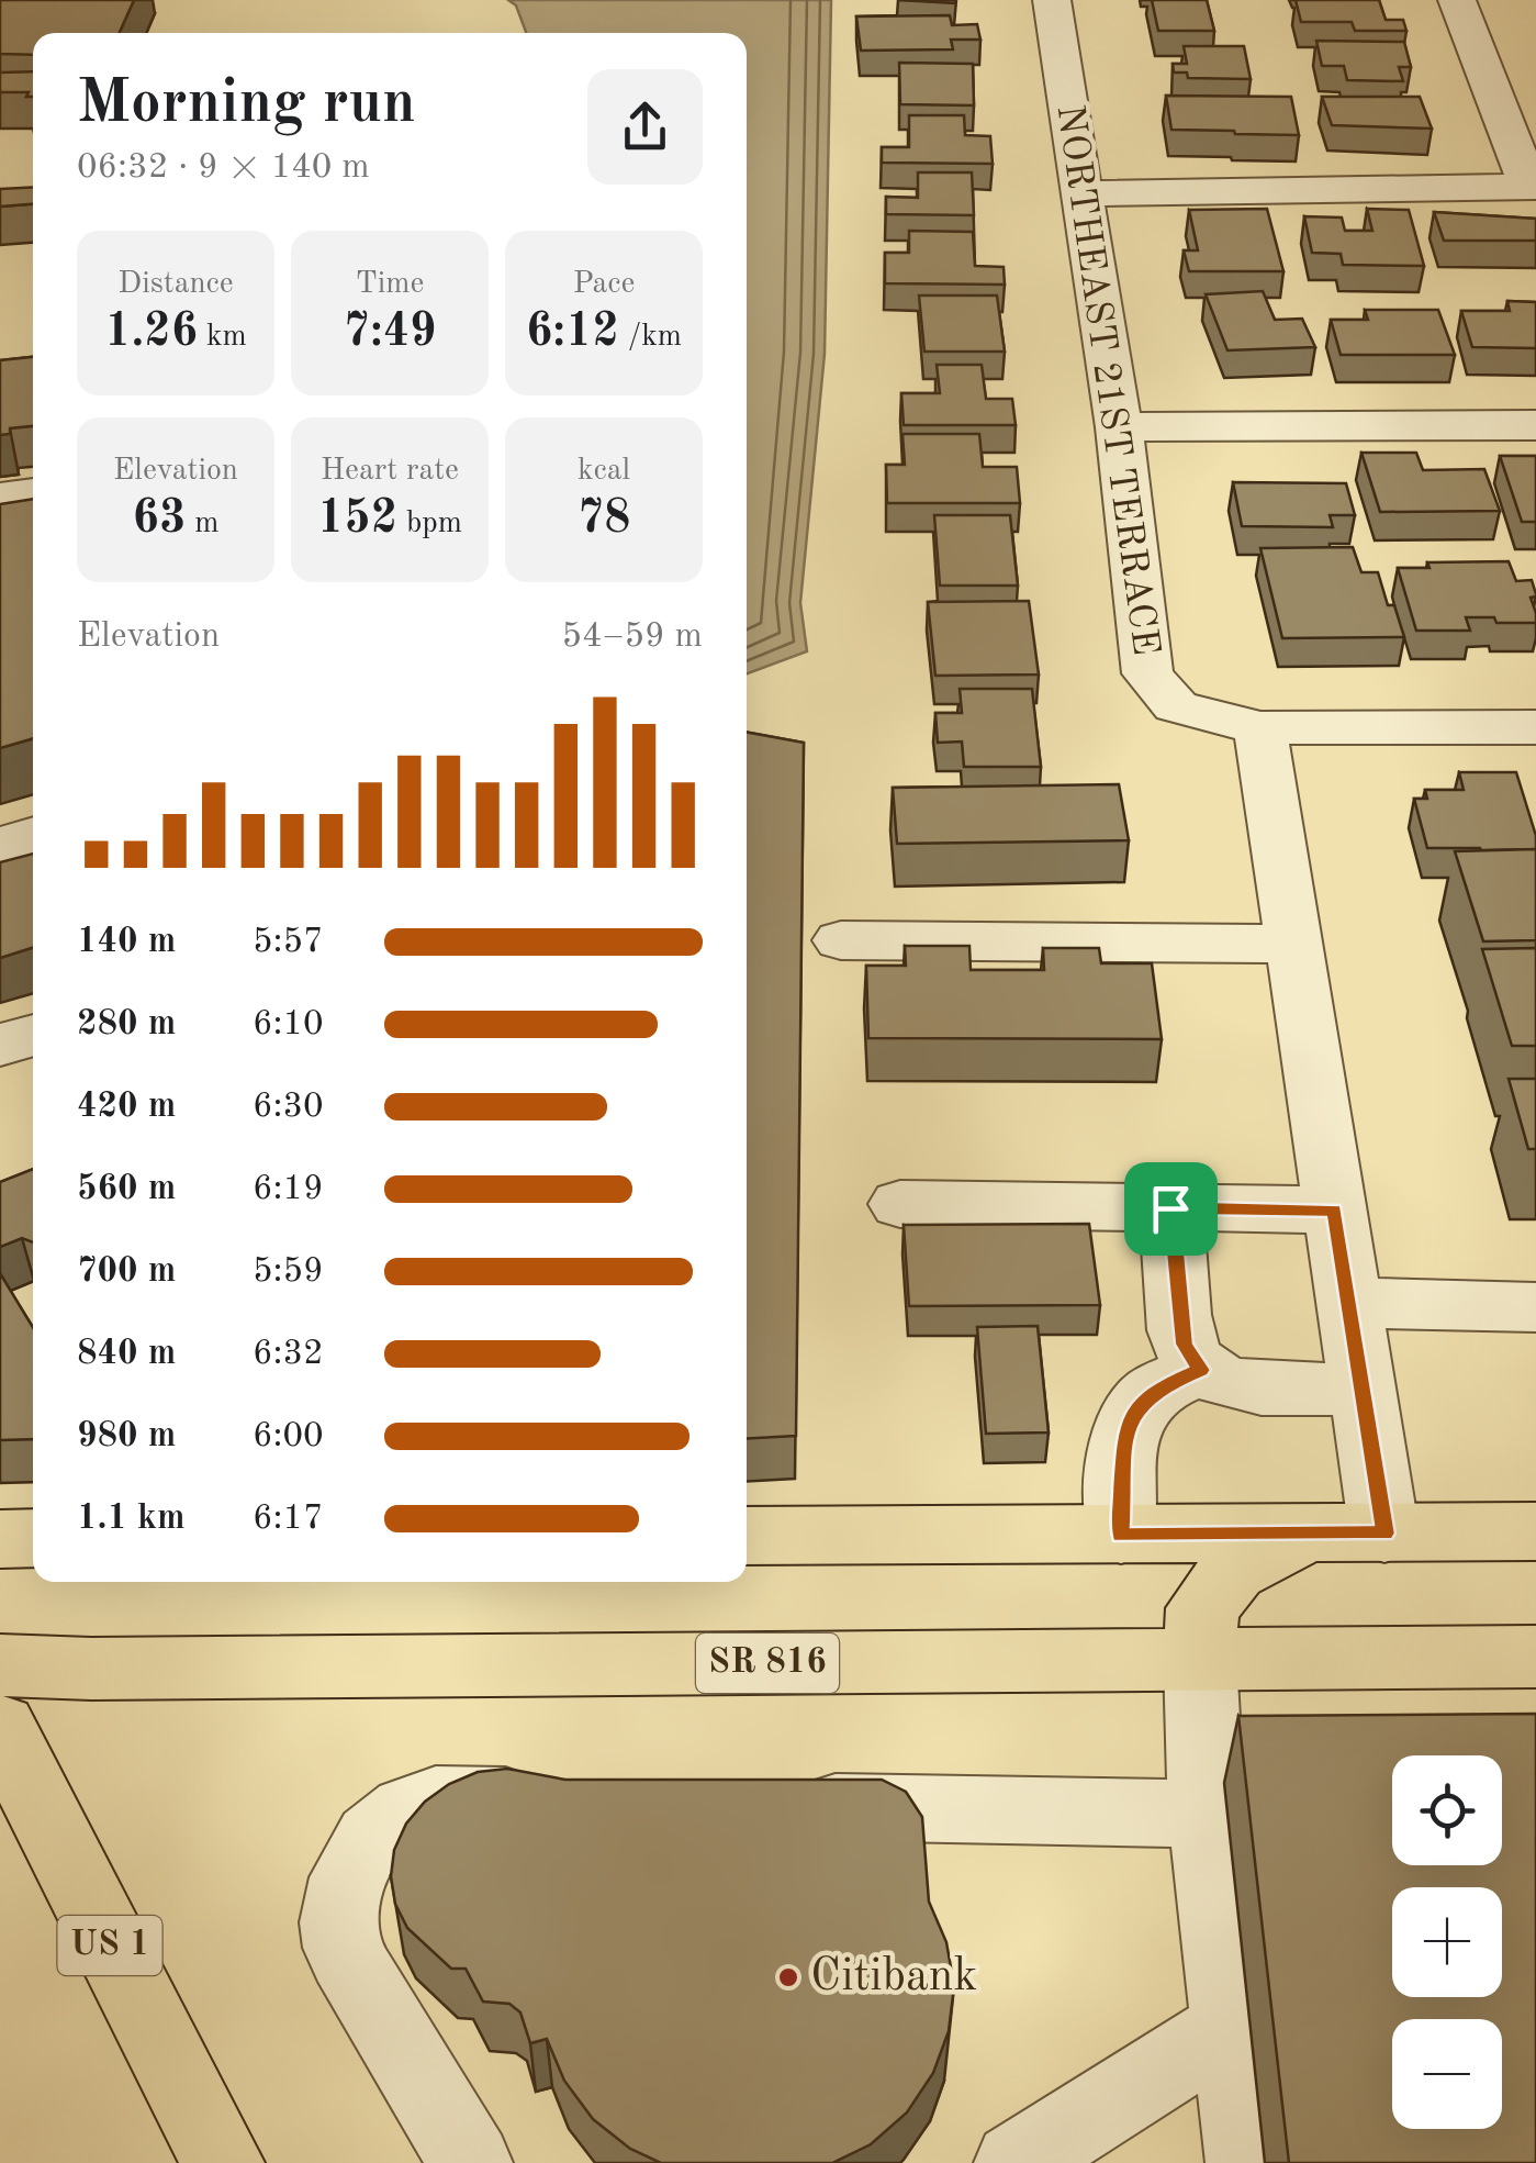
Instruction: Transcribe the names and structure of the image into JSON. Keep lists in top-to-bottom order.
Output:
{
  "streets": {
    "main road": ["SR 816", "US 1"],
    "street": ["NORTHEAST 21ST TERRACE"]
  },
  "places": ["Citibank"],
  "page": {
    "heading": ["Morning run", "06:32 · 9 × 140 m"],
    "stats": [
      ["Distance", "1.26 km"],
      ["Time", "7:49"],
      ["Pace", "6:12 /km"],
      ["Elevation", "63 m"],
      ["Heart rate", "152 bpm"],
      ["kcal", "78"]
    ],
    "chart": ["Elevation", "54–59 m"],
    "list": [
      {
        "name": "140 m",
        "note": "5:57"
      },
      {
        "name": "280 m",
        "note": "6:10"
      },
      {
        "name": "420 m",
        "note": "6:30"
      },
      {
        "name": "560 m",
        "note": "6:19"
      },
      {
        "name": "700 m",
        "note": "5:59"
      },
      {
        "name": "840 m",
        "note": "6:32"
      },
      {
        "name": "980 m",
        "note": "6:00"
      },
      {
        "name": "1.1 km",
        "note": "6:17"
      }
    ],
    "map_buttons": ["+", "−"]
  }
}
